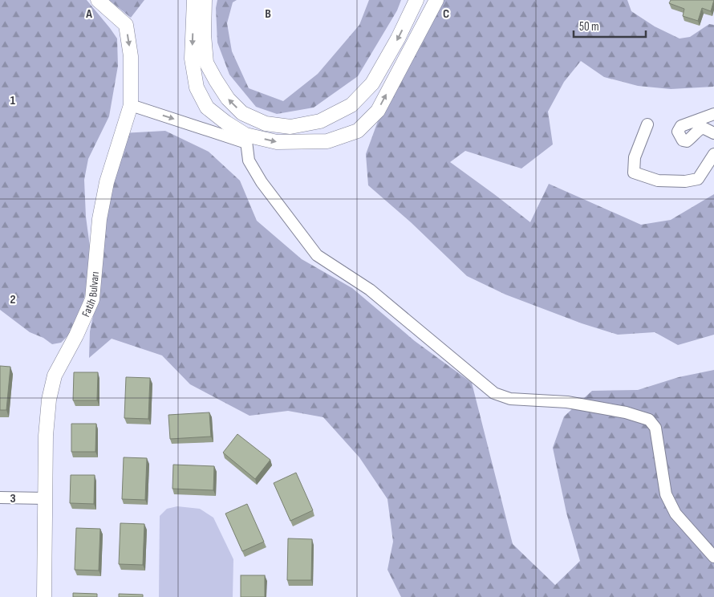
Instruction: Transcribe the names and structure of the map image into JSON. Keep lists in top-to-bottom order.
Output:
{
  "streets": {
    "street": ["Fatih Bulvarı"]
  },
  "scale_bar": "50 m",
  "grid": {
    "columns": ["A", "B", "C"],
    "rows": ["1", "2", "3"]
  }
}
